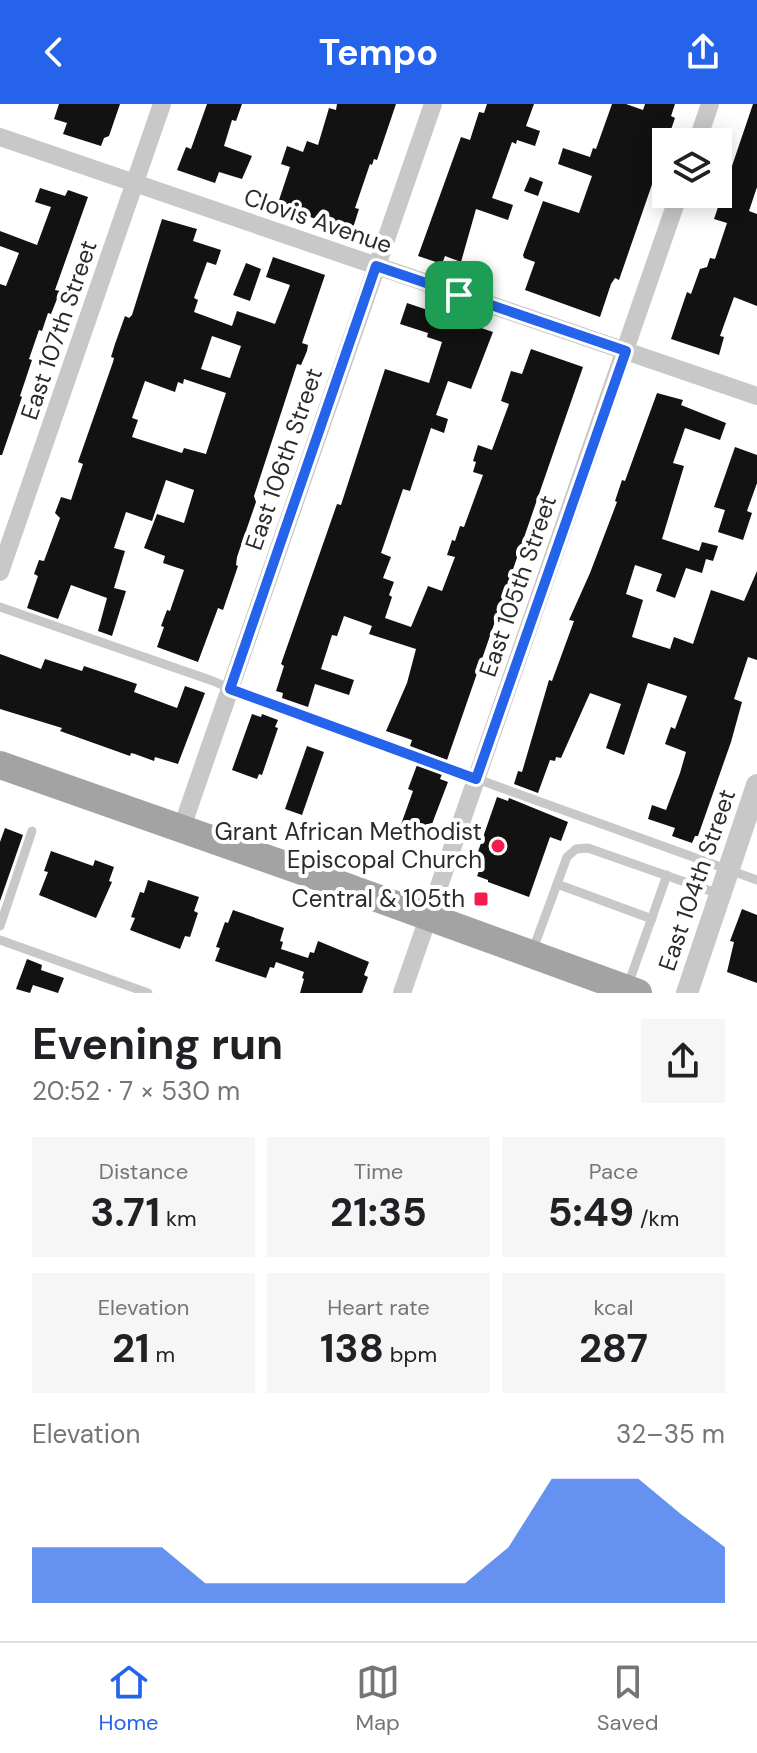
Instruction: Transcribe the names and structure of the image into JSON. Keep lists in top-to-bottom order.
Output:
{
  "streets": {
    "street": [
      "Clovis Avenue",
      "East 107th Street",
      "East 106th Street",
      "East 105th Street",
      "East 104th Street"
    ]
  },
  "crossings": [
    ["Clovis Avenue", "East 107th Street"],
    ["Clovis Avenue", "East 106th Street"],
    ["Clovis Avenue", "East 105th Street"]
  ],
  "places": {
    "other": ["Grant African Methodist Episcopal Church"],
    "transit": ["Central & 105th"]
  },
  "page": {
    "header": "Tempo",
    "heading": ["Evening run", "20:52 · 7 × 530 m"],
    "stats": [
      ["Distance", "3.71 km"],
      ["Time", "21:35"],
      ["Pace", "5:49 /km"],
      ["Elevation", "21 m"],
      ["Heart rate", "138 bpm"],
      ["kcal", "287"]
    ],
    "chart": ["Elevation", "32–35 m"],
    "tabs": ["Home", "Map", "Saved"]
  }
}
